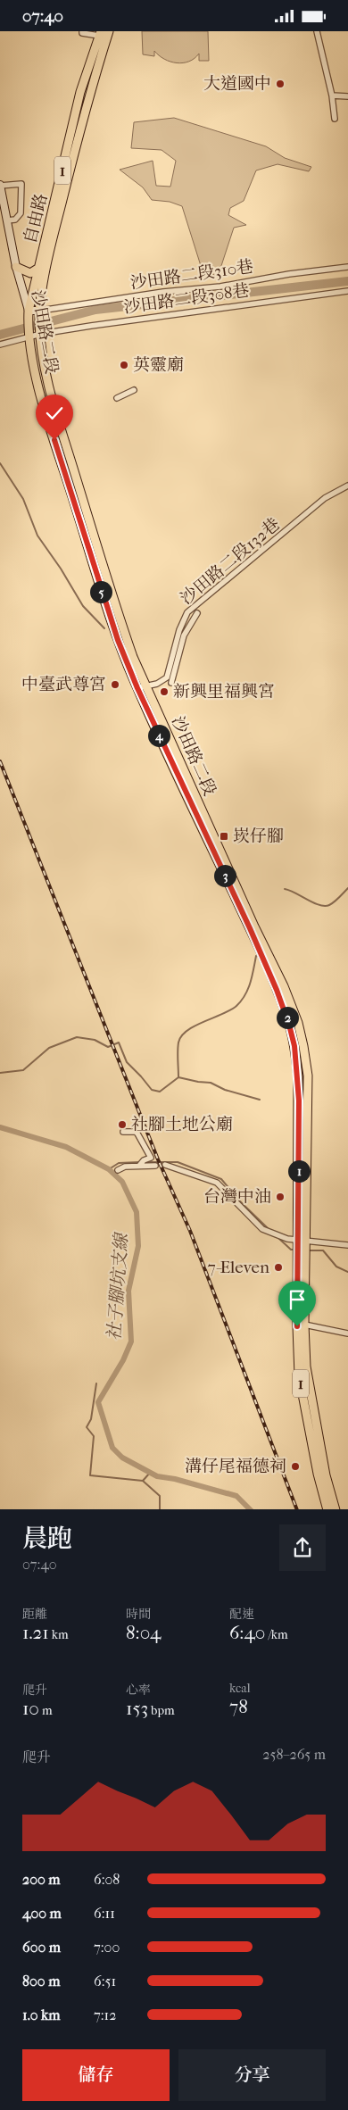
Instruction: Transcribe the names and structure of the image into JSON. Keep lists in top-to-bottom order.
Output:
{
  "streets": {
    "main road": ["1", "自由路", "沙田路二段"],
    "street": ["沙田路二段310巷", "沙田路二段308巷", "沙田路二段132巷"]
  },
  "crossings": [
    ["1", "沙田路二段"],
    ["自由路", "沙田路二段310巷"],
    ["自由路", "沙田路二段"],
    ["沙田路二段310巷", "沙田路二段"],
    ["沙田路二段308巷", "沙田路二段"],
    ["沙田路二段", "沙田路二段132巷"]
  ],
  "water": ["社子腳坑支線"],
  "places": {
    "other": [
      "大道國中",
      "英靈廟",
      "中臺武尊宮",
      "新興里福興宮",
      "社腳土地公廟",
      "台灣中油",
      "7-Eleven",
      "溝仔尾福德祠"
    ],
    "transit": ["崁仔腳"]
  },
  "page": {
    "status": "07:40",
    "pins": [
      "5",
      "4",
      "3",
      "2",
      "1"
    ],
    "heading": ["晨跑", "07:40"],
    "stats": [
      ["距離", "1.21 km"],
      ["時間", "8:04"],
      ["配速", "6:40 /km"],
      ["爬升", "10 m"],
      ["心率", "153 bpm"],
      ["kcal", "78"]
    ],
    "chart": ["爬升", "258–265 m"],
    "list": [
      {
        "name": "200 m",
        "note": "6:08"
      },
      {
        "name": "400 m",
        "note": "6:11"
      },
      {
        "name": "600 m",
        "note": "7:00"
      },
      {
        "name": "800 m",
        "note": "6:51"
      },
      {
        "name": "1.0 km",
        "note": "7:12"
      }
    ],
    "buttons": ["儲存", "分享"]
  }
}
